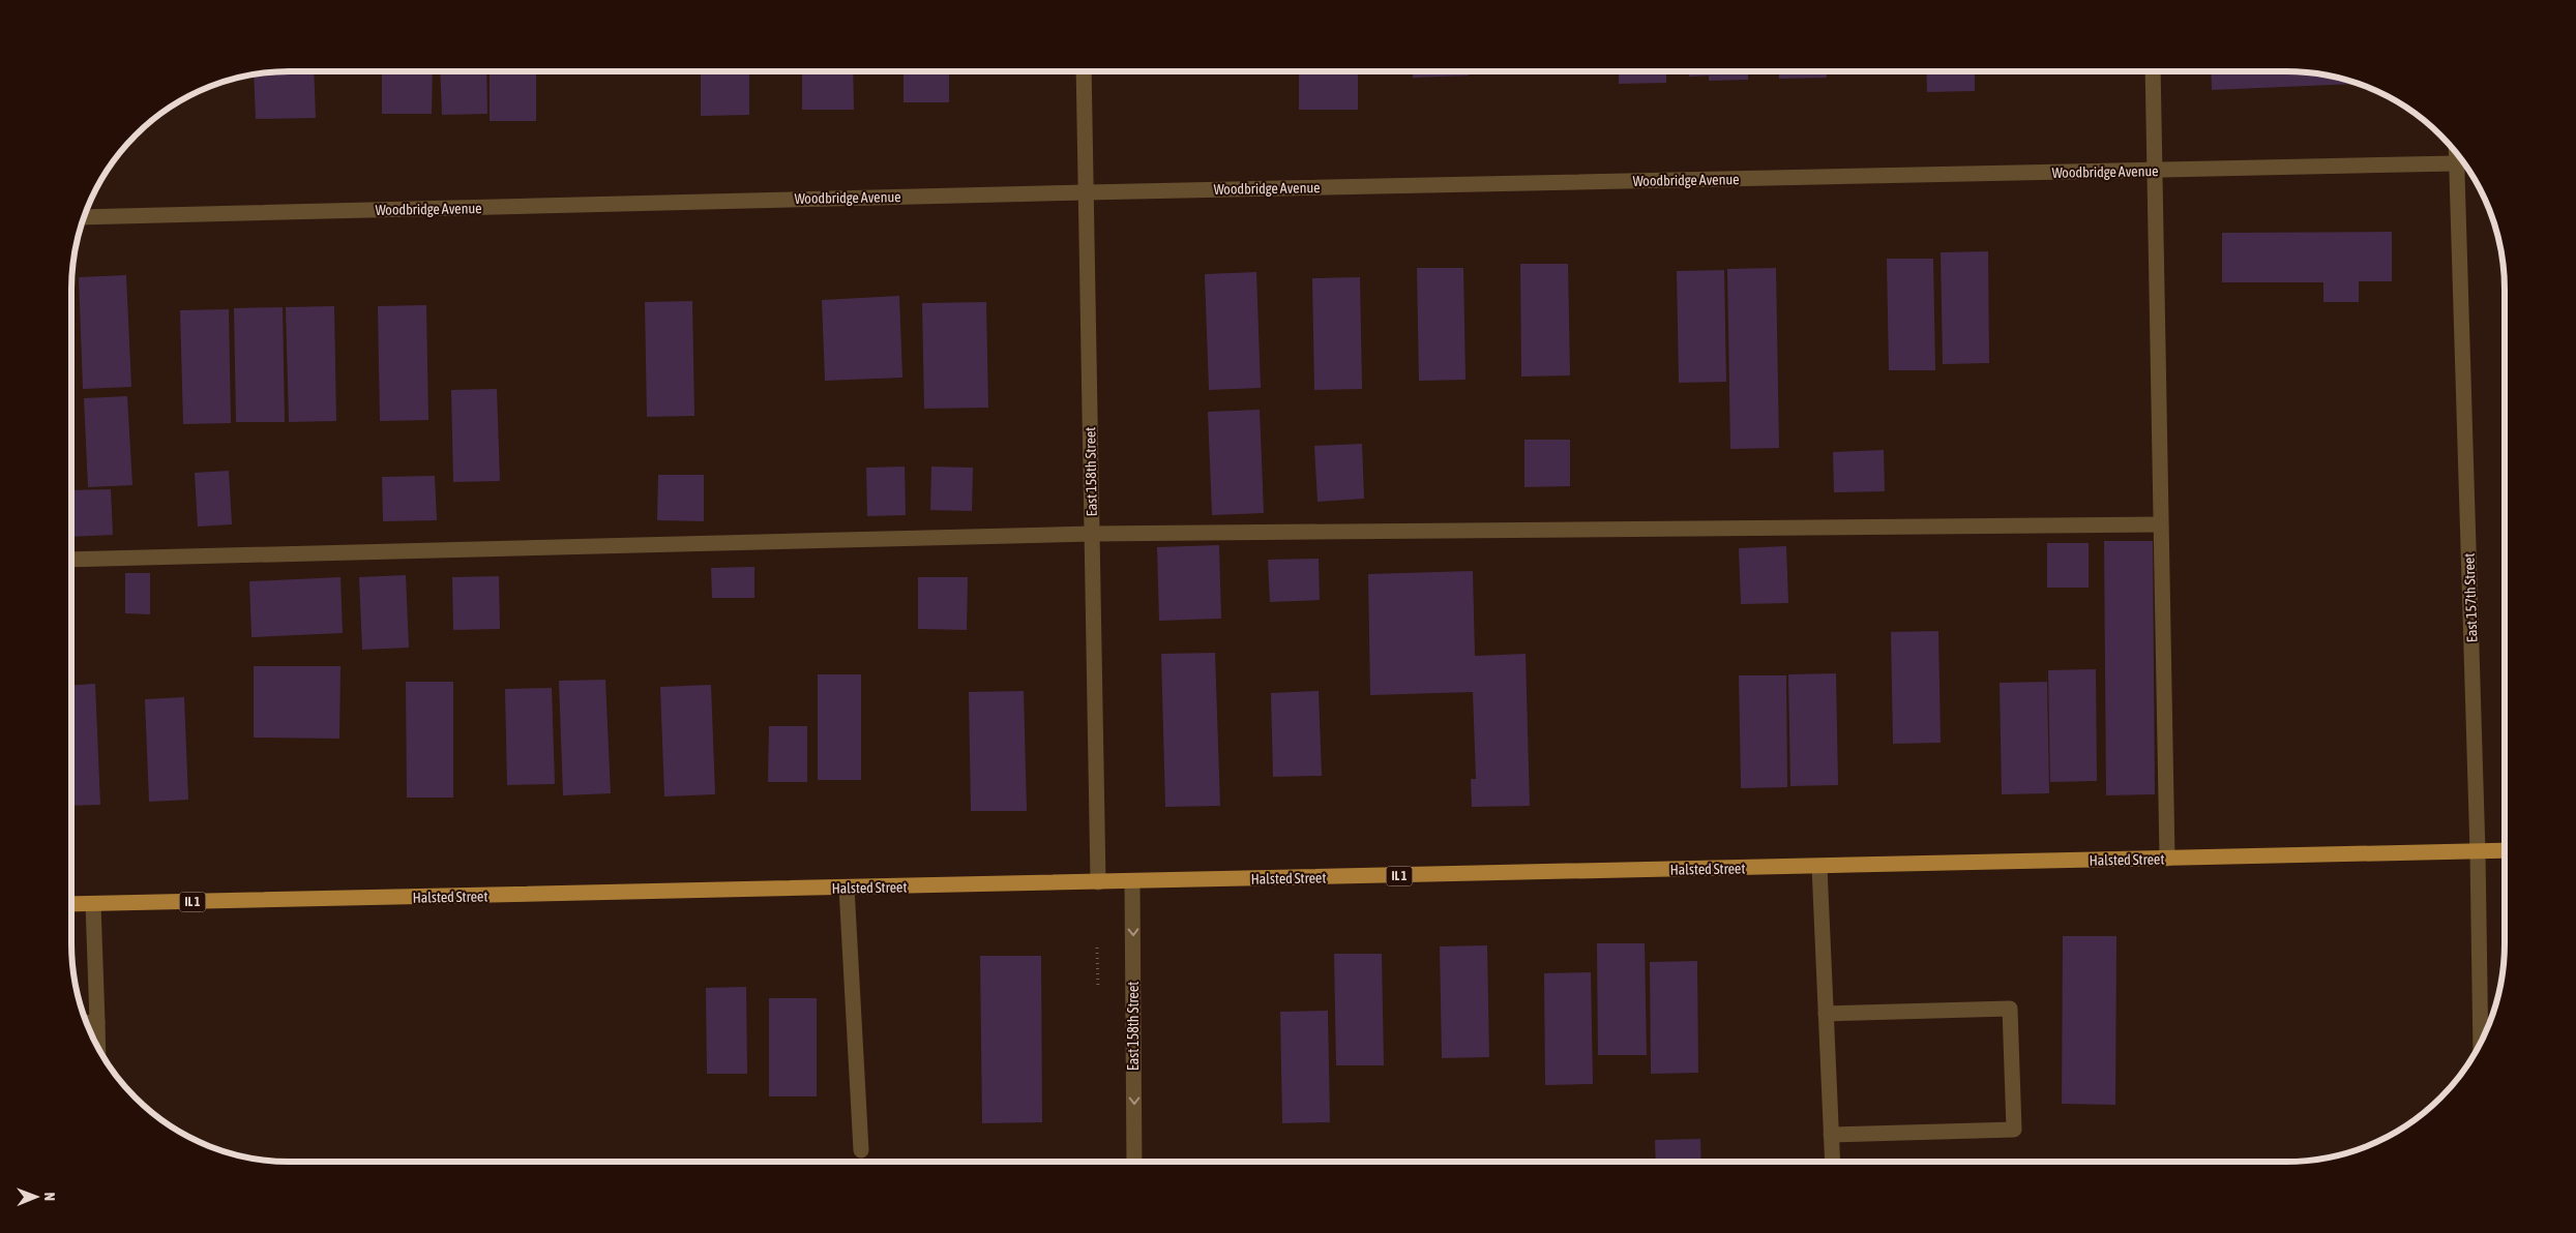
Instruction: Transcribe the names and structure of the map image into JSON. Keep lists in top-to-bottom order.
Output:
{
  "streets": {
    "main road": ["Halsted Street", "IL 1"],
    "street": ["Woodbridge Avenue", "East 158th Street", "East 157th Street"]
  },
  "crossings": [
    ["Woodbridge Avenue", "East 158th Street"],
    ["Woodbridge Avenue", "East 157th Street"],
    ["East 158th Street", "Halsted Street"],
    ["East 157th Street", "Halsted Street"]
  ],
  "north": "right"
}
